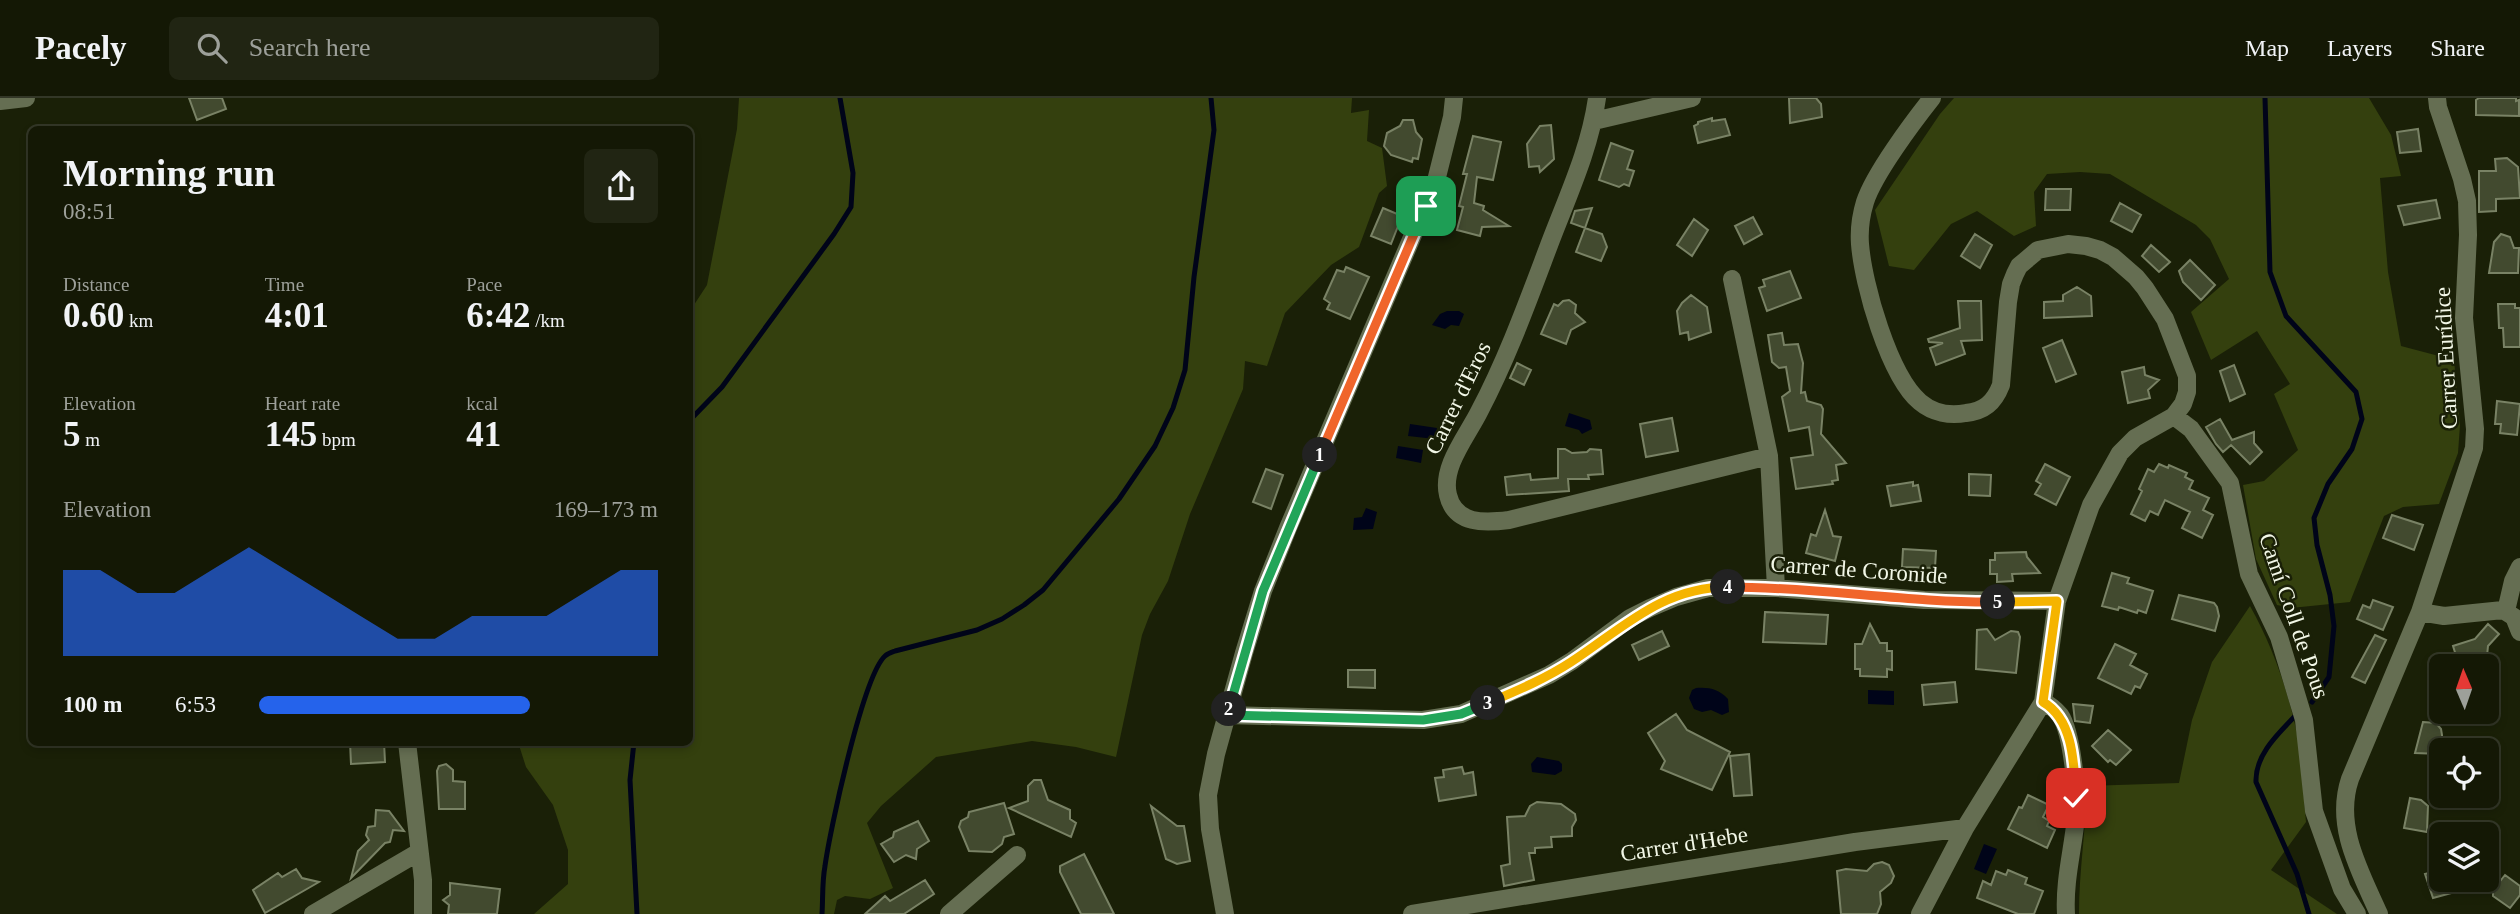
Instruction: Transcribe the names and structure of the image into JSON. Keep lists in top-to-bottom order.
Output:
{
  "streets": {
    "street": [
      "Carrer Eurídice",
      "Carrer d'Eros",
      "Carrer de Coronide",
      "Camí Coll de Pous",
      "Carrer d'Hebe"
    ]
  },
  "north": "top",
  "page": {
    "header": "Pacely",
    "search": "Search here",
    "nav": ["Map", "Layers", "Share"],
    "heading": ["Morning run", "08:51"],
    "stats": [
      ["Distance", "0.60 km"],
      ["Time", "4:01"],
      ["Pace", "6:42 /km"],
      ["Elevation", "5 m"],
      ["Heart rate", "145 bpm"],
      ["kcal", "41"]
    ],
    "pins": [
      "1",
      "4",
      "5",
      "3",
      "2"
    ],
    "chart": ["Elevation", "169–173 m"],
    "list": [
      {
        "name": "100 m",
        "note": "6:53"
      }
    ]
  }
}
